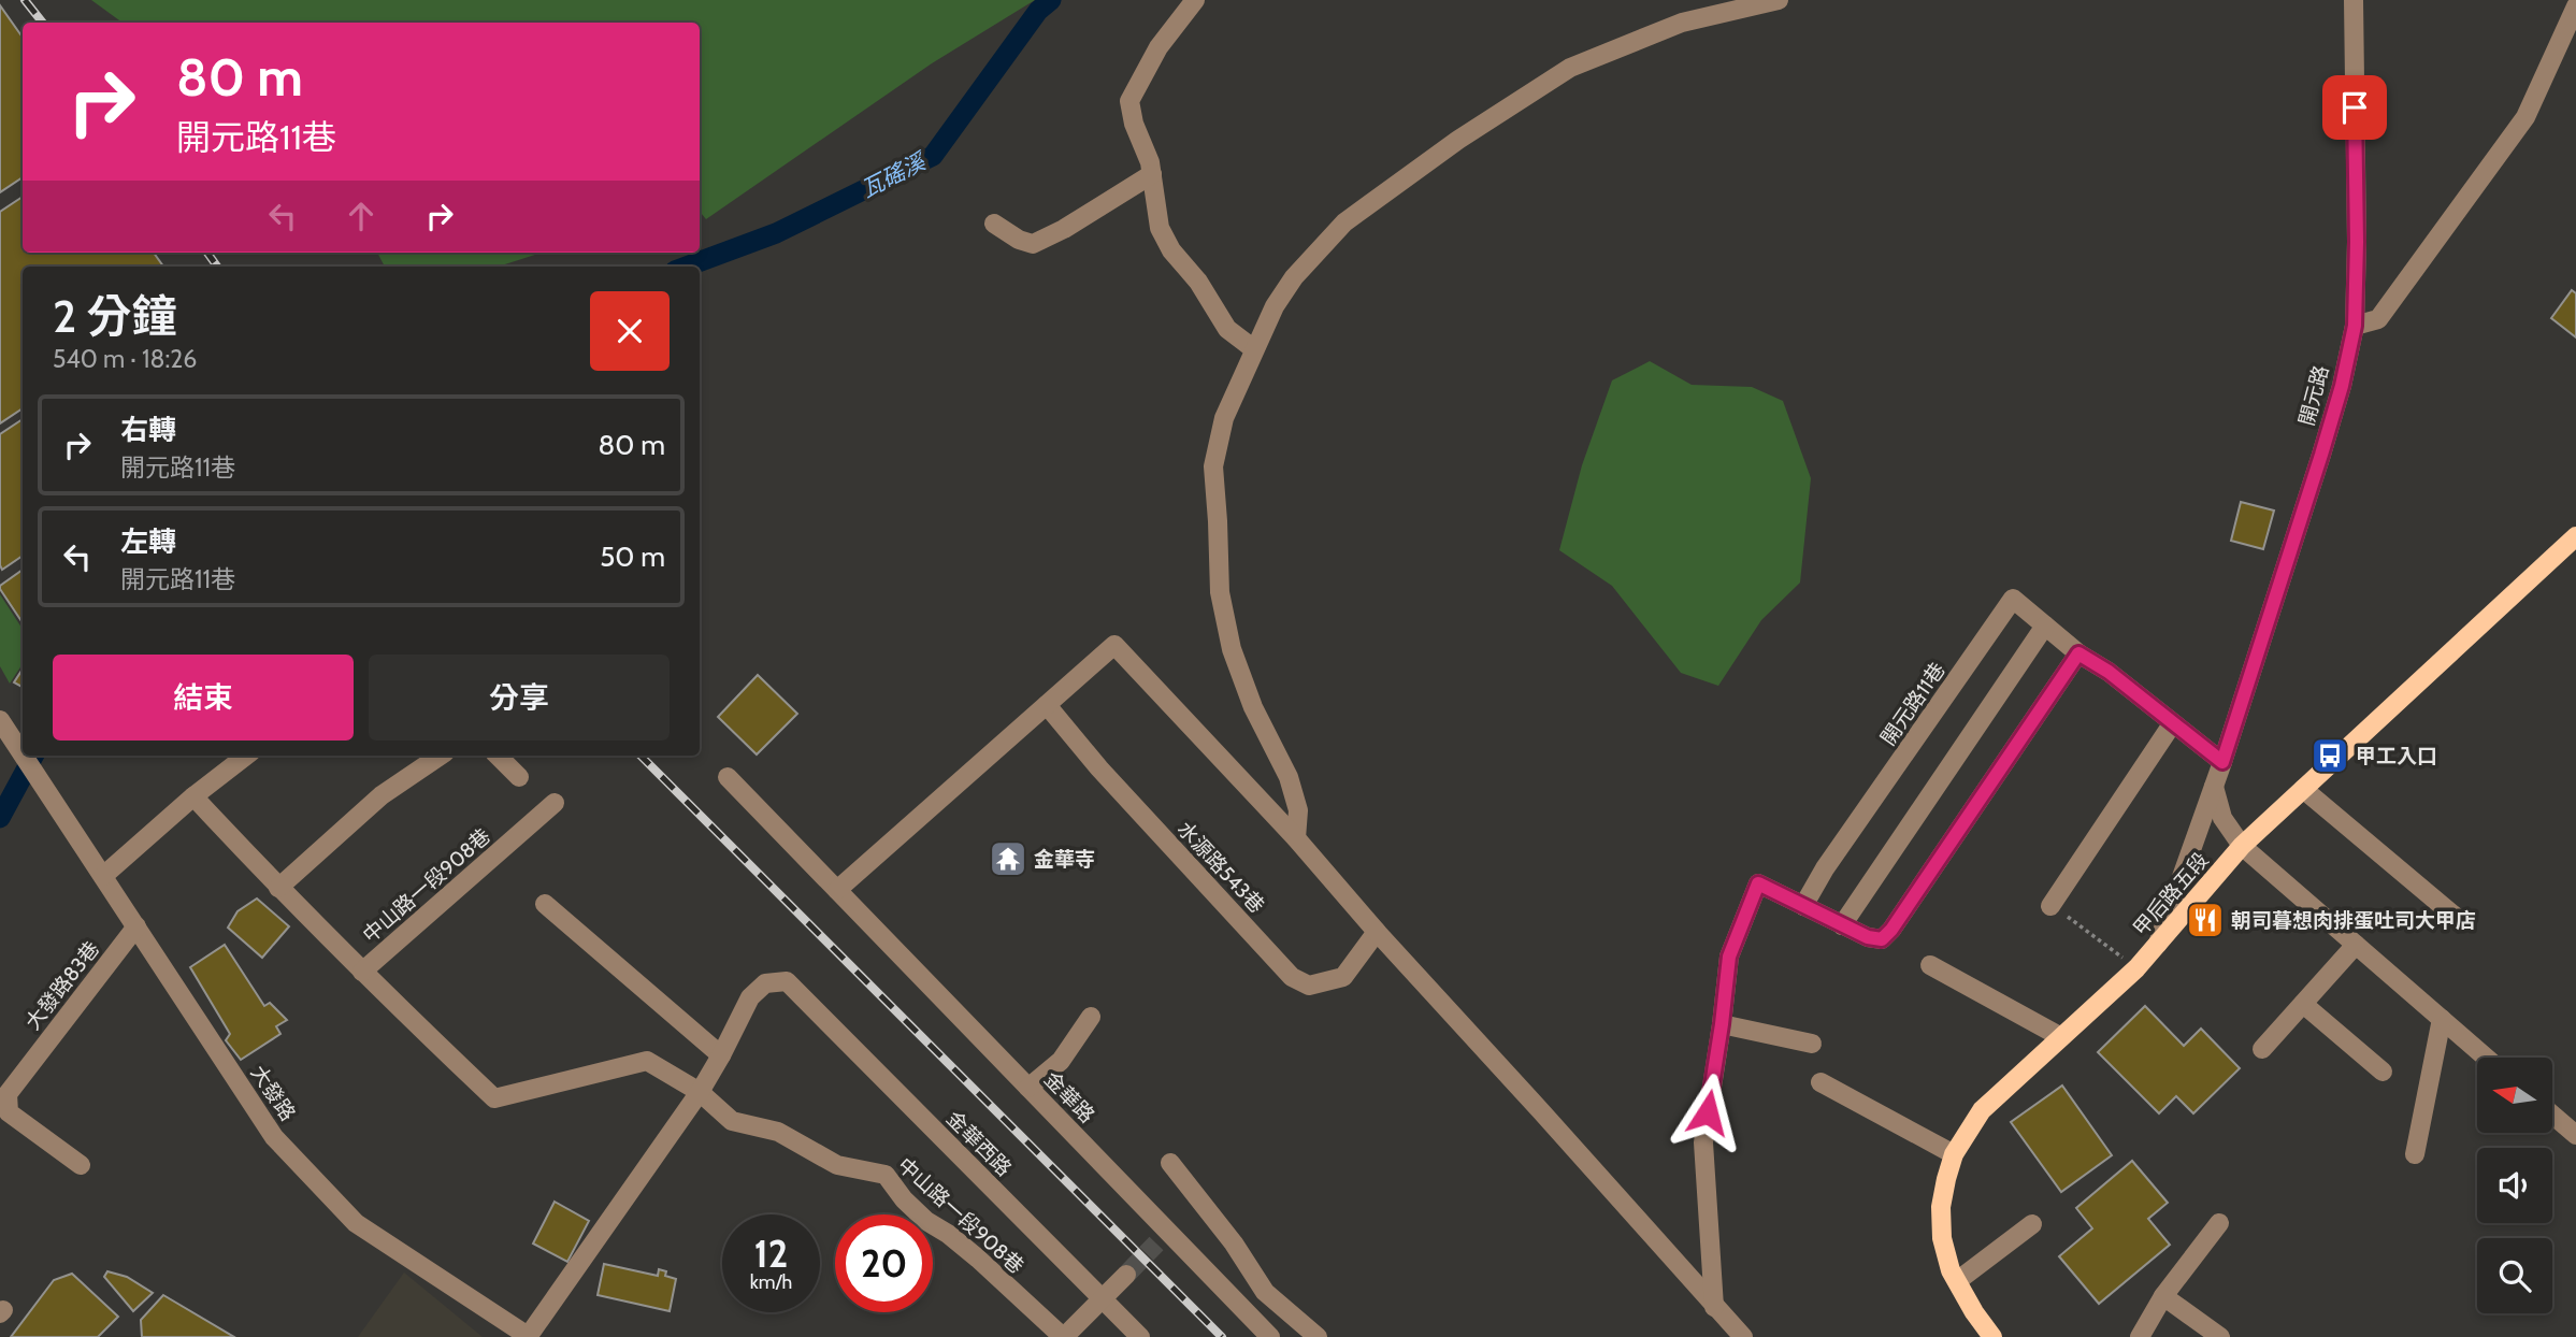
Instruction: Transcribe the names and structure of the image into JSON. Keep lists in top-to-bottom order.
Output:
{
  "streets": {
    "main road": ["甲后路五段"],
    "street": [
      "開元路",
      "開元路11巷",
      "水源路543巷",
      "中山路一段908巷",
      "大發路83巷",
      "大發路",
      "金華路",
      "金華西路"
    ]
  },
  "crossings": [
    ["開元路", "開元路11巷"],
    ["開元路", "甲后路五段"],
    ["中山路一段908巷", "金華西路"],
    ["大發路83巷", "大發路"]
  ],
  "water": ["瓦磘溪"],
  "places": {
    "bus stop": ["甲工入口"],
    "temple": ["金華寺"],
    "restaurant": ["朝司暮想肉排蛋吐司大甲店"]
  },
  "north": "left",
  "page": {
    "turn": ["80 m", "開元路11巷"],
    "heading": ["2 分鐘", "540 m · 18:26"],
    "list": [
      {
        "name": "右轉",
        "note": "開元路11巷",
        "value": "80 m"
      },
      {
        "name": "左轉",
        "note": "開元路11巷",
        "value": "50 m"
      }
    ],
    "buttons": ["結束", "分享"],
    "speed": "12 km/h",
    "limit": "20"
  }
}
